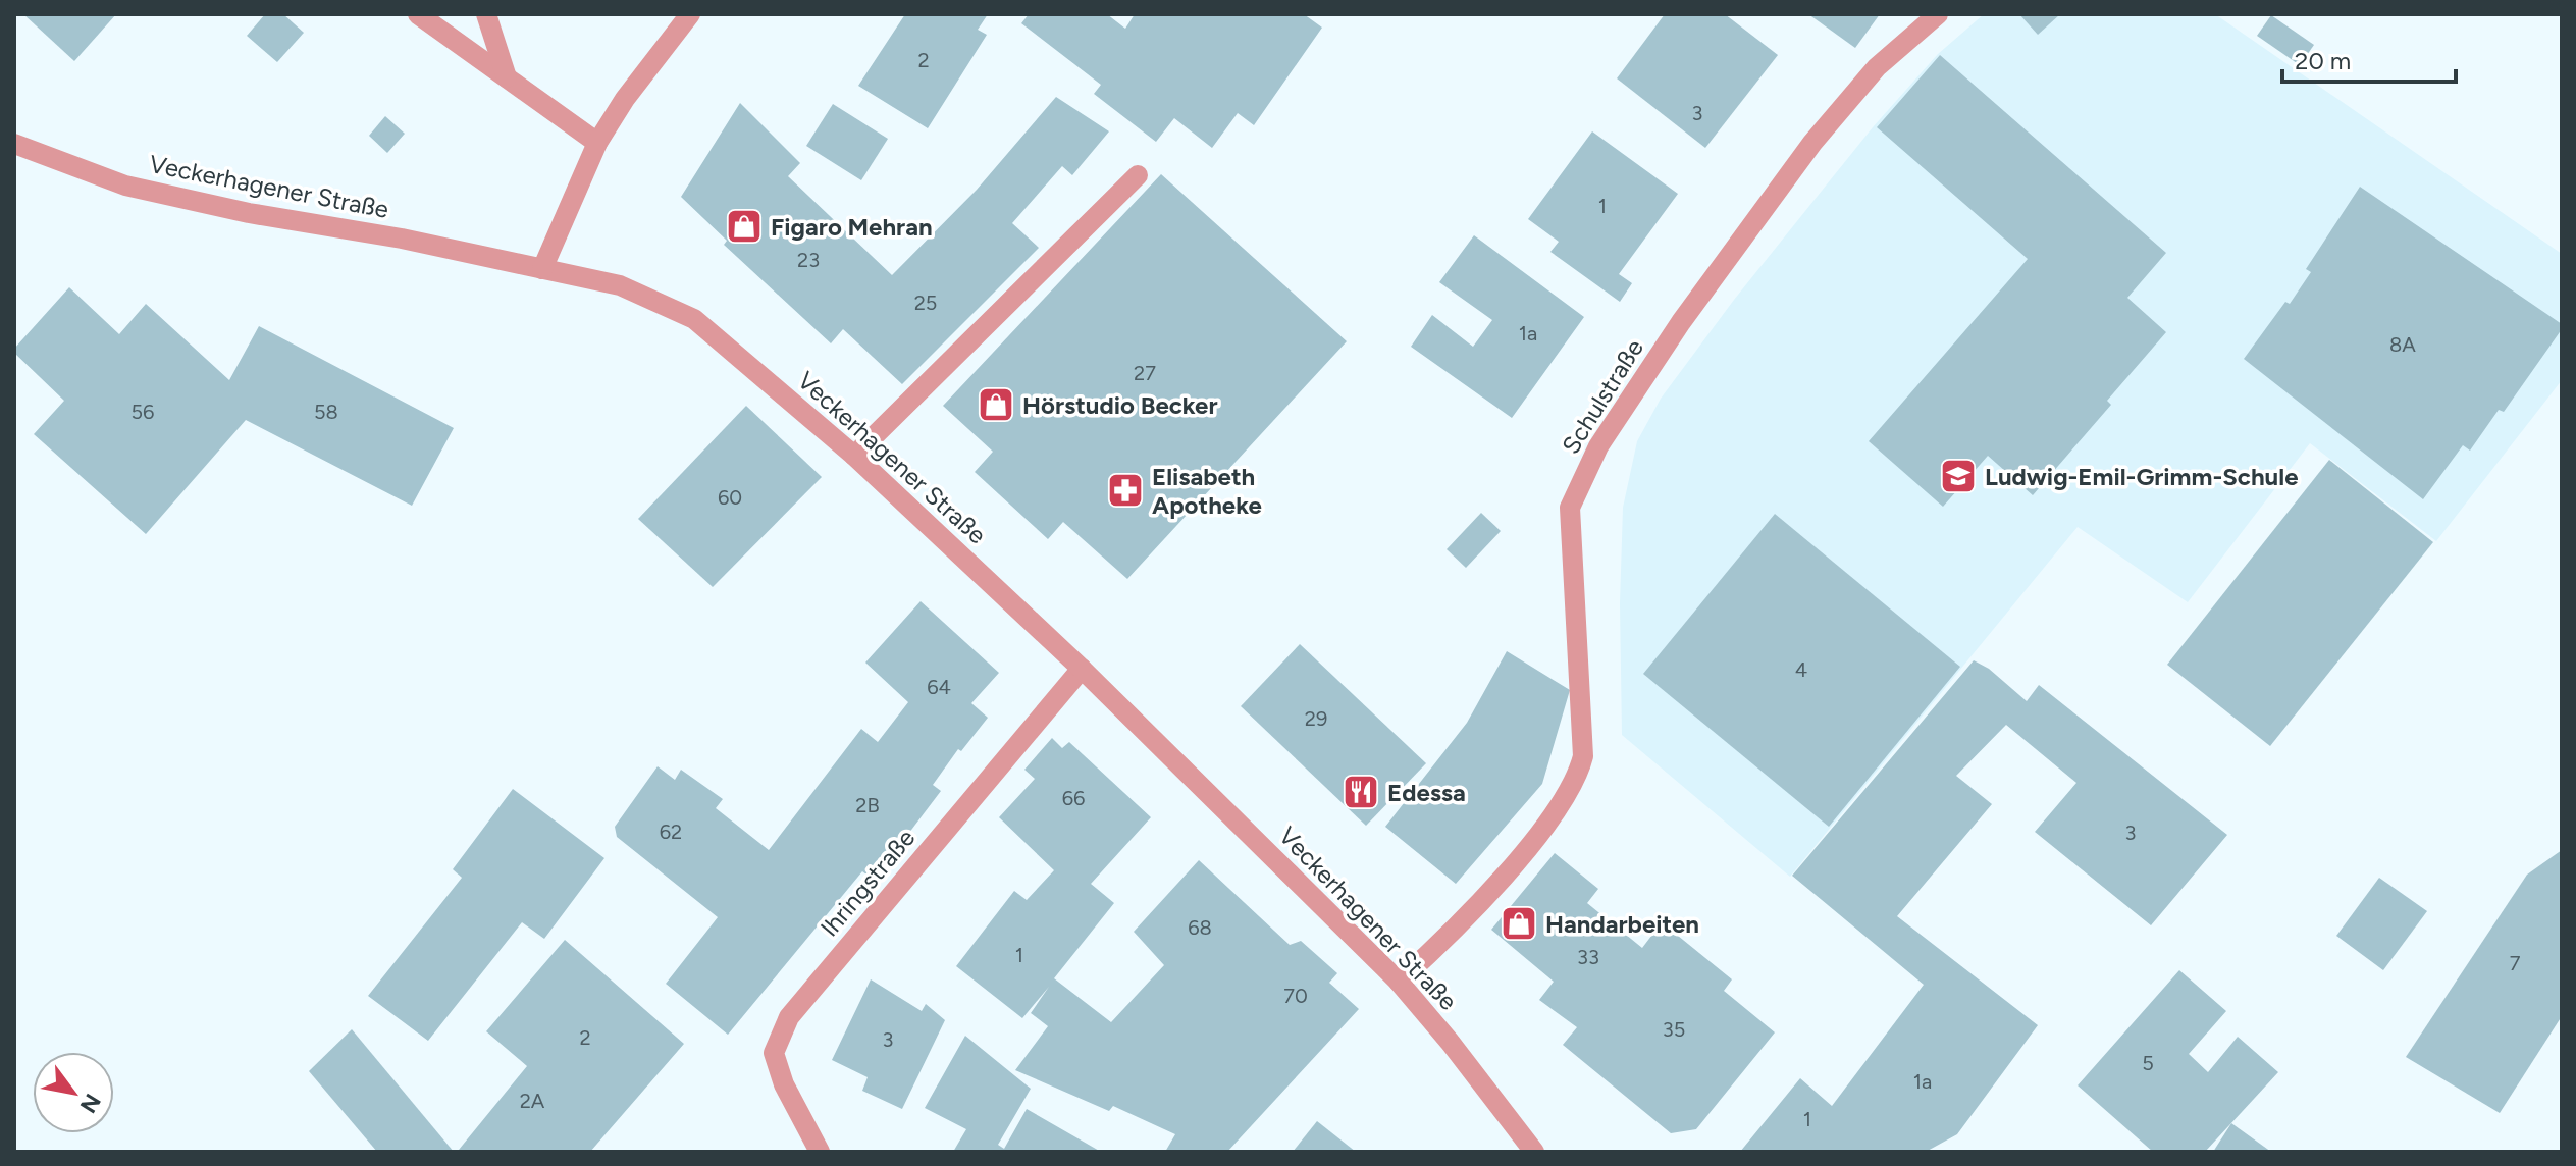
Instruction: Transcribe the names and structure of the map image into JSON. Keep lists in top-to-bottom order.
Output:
{
  "streets": {
    "street": ["Veckerhagener Straße", "Schulstraße", "Ihringstraße"]
  },
  "crossings": [
    ["Veckerhagener Straße", "Schulstraße"],
    ["Veckerhagener Straße", "Ihringstraße"]
  ],
  "places": {
    "shop": ["Figaro Mehran", "Hörstudio Becker", "Handarbeiten"],
    "school or university": ["Ludwig-Emil-Grimm-Schule"],
    "pharmacy": ["Elisabeth Apotheke"],
    "restaurant": ["Edessa"]
  },
  "house_numbers": [
    "2",
    "3",
    "1",
    "23",
    "25",
    "1a",
    "8A",
    "27",
    "56",
    "58",
    "60",
    "4",
    "64",
    "29",
    "66",
    "2B",
    "62",
    "3",
    "68",
    "1",
    "33",
    "7",
    "70",
    "35",
    "2",
    "3",
    "5",
    "1a",
    "2A",
    "1"
  ],
  "scale_bar": "20 m",
  "north": "bottom right"
}
